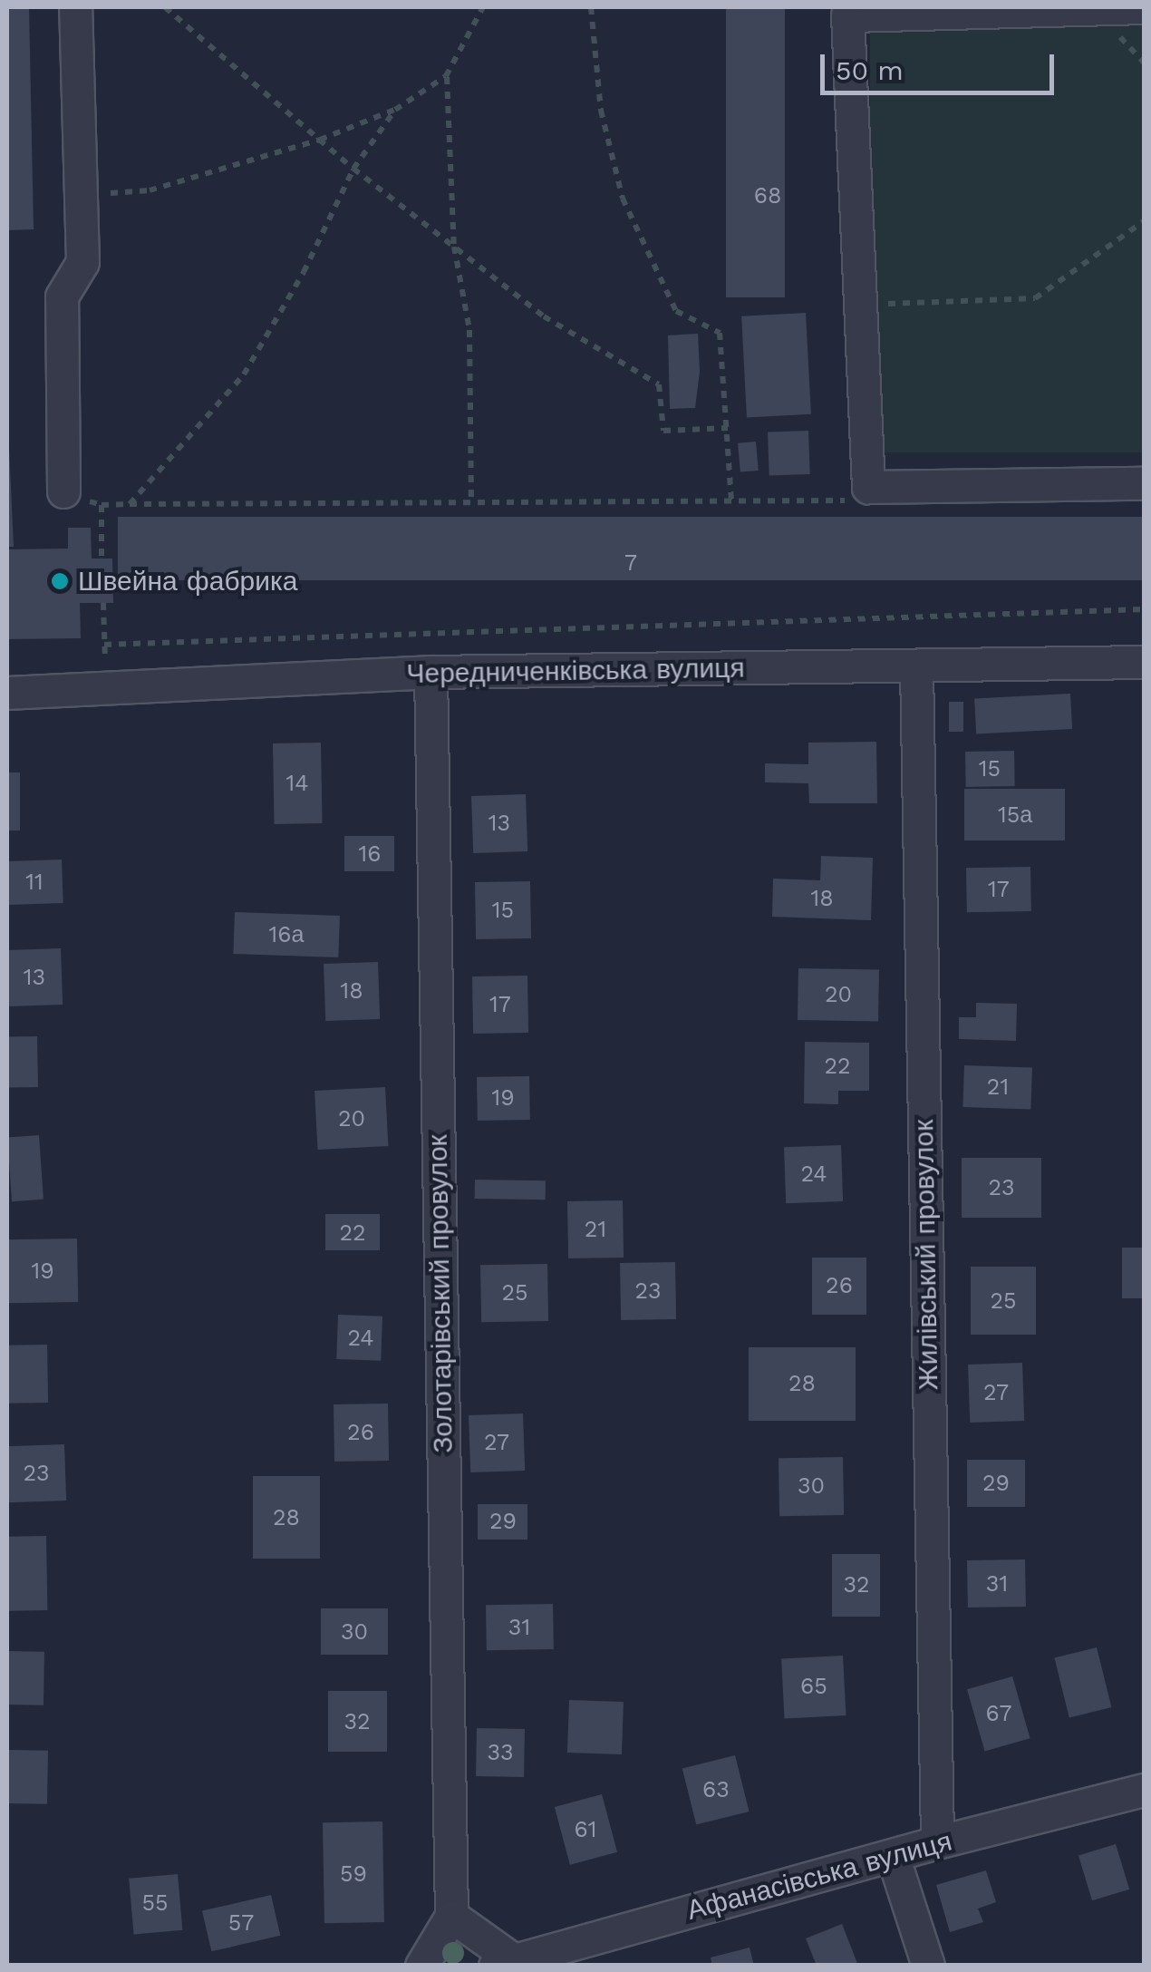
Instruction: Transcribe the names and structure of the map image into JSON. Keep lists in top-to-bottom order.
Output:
{
  "streets": {
    "street": [
      "Чередниченківська вулиця",
      "Жилівський провулок",
      "Золотарівський провулок",
      "Афанасівська вулиця"
    ]
  },
  "crossings": [
    ["Чередниченківська вулиця", "Жилівський провулок"],
    ["Чередниченківська вулиця", "Золотарівський провулок"],
    ["Жилівський провулок", "Афанасівська вулиця"]
  ],
  "places": ["Швейна фабрика"],
  "house_numbers": [
    "68",
    "7",
    "15",
    "14",
    "15а",
    "13",
    "16",
    "11",
    "17",
    "18",
    "15",
    "16а",
    "13",
    "18",
    "20",
    "17",
    "22",
    "21",
    "19",
    "20",
    "24",
    "23",
    "21",
    "22",
    "19",
    "26",
    "23",
    "25",
    "25",
    "24",
    "28",
    "27",
    "26",
    "27",
    "23",
    "29",
    "30",
    "28",
    "29",
    "31",
    "32",
    "31",
    "30",
    "65",
    "67",
    "32",
    "33",
    "63",
    "61",
    "59",
    "55",
    "57"
  ],
  "scale_bar": "50 m"
}
